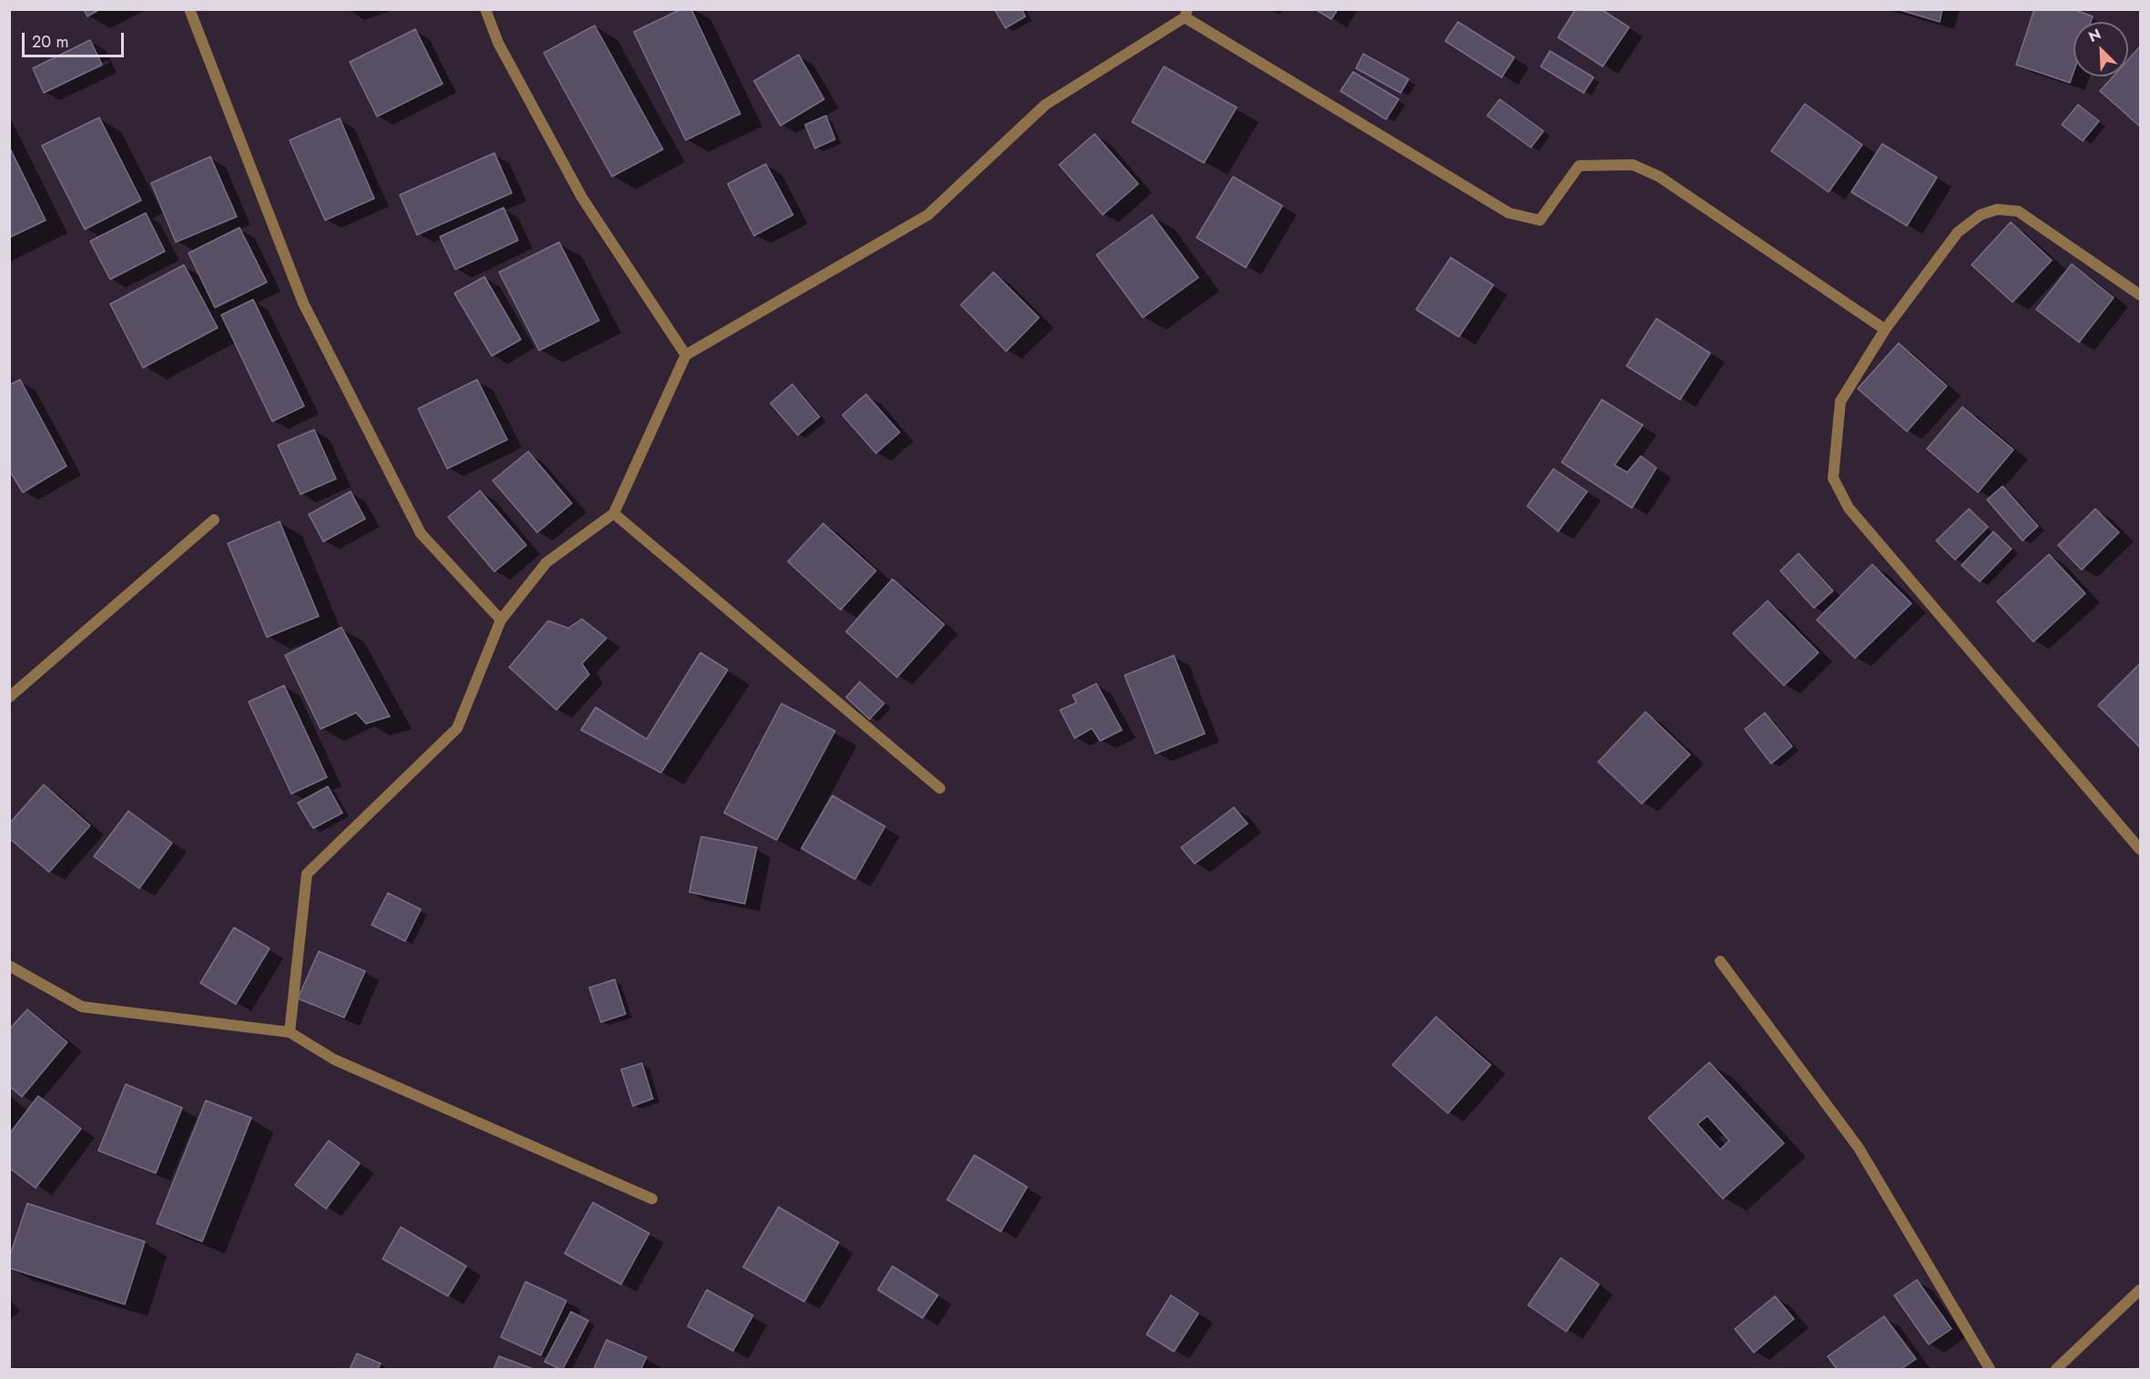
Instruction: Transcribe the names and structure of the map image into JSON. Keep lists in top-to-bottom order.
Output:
{
  "scale_bar": "20 m",
  "north": "top left"
}
